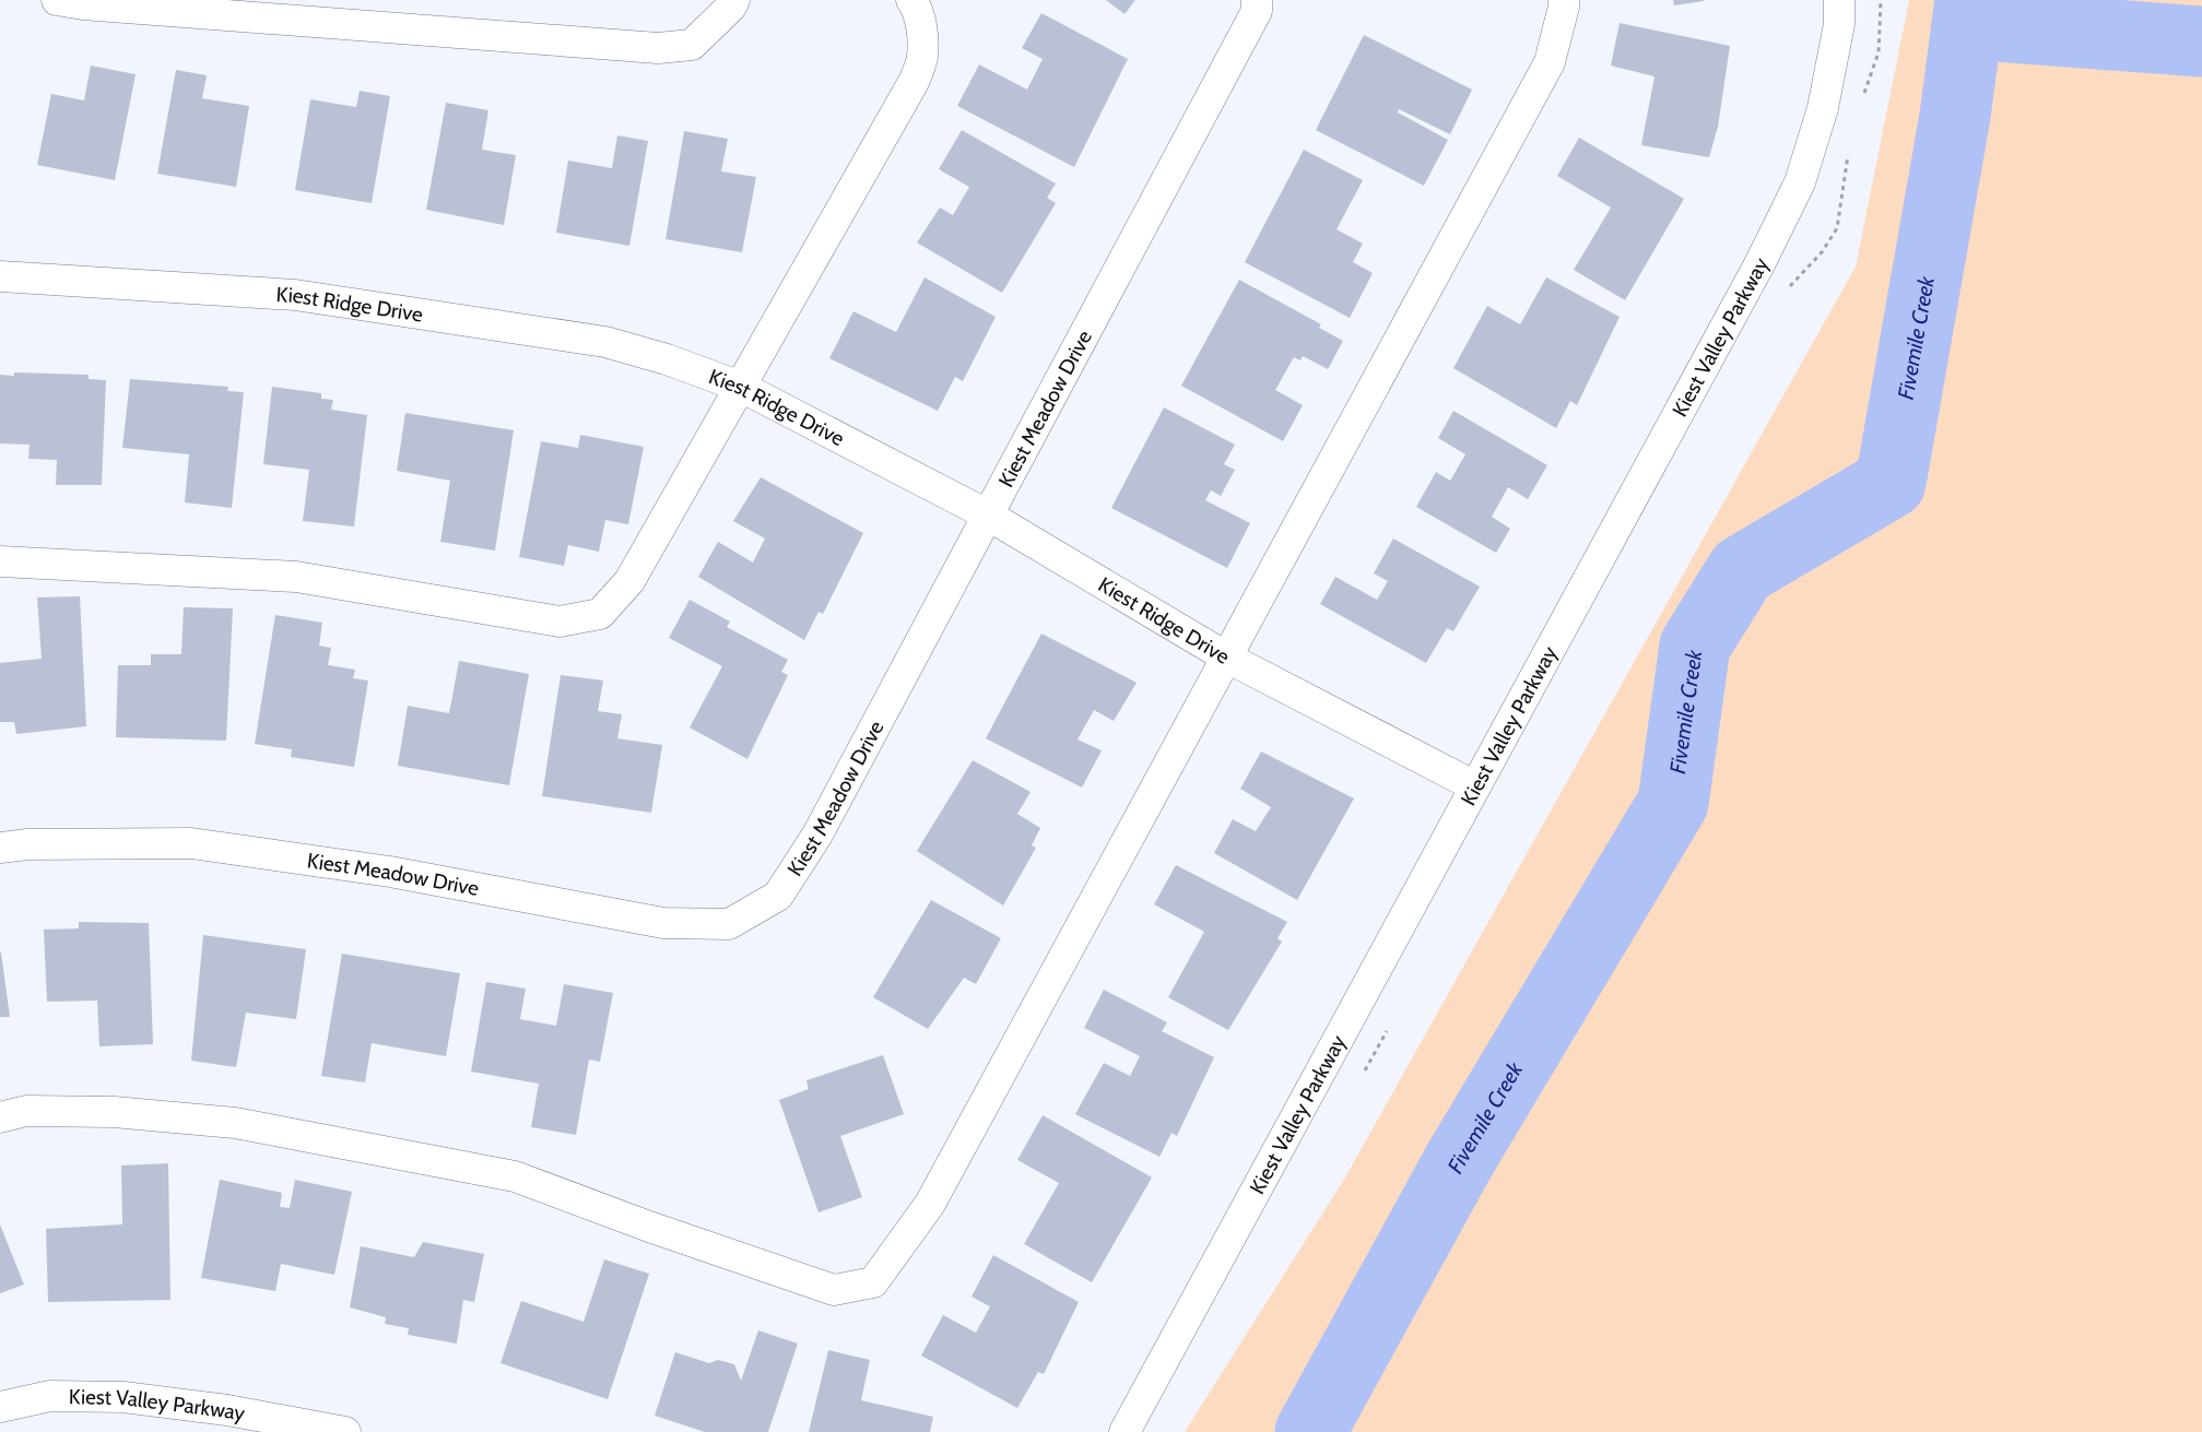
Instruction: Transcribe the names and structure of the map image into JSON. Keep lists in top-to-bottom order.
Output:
{
  "streets": {
    "street": ["Kiest Ridge Drive", "Kiest Valley Parkway", "Kiest Meadow Drive"]
  },
  "crossings": [
    ["Kiest Ridge Drive", "Kiest Valley Parkway"],
    ["Kiest Ridge Drive", "Kiest Meadow Drive"]
  ],
  "water": ["Fivemile Creek"]
}
